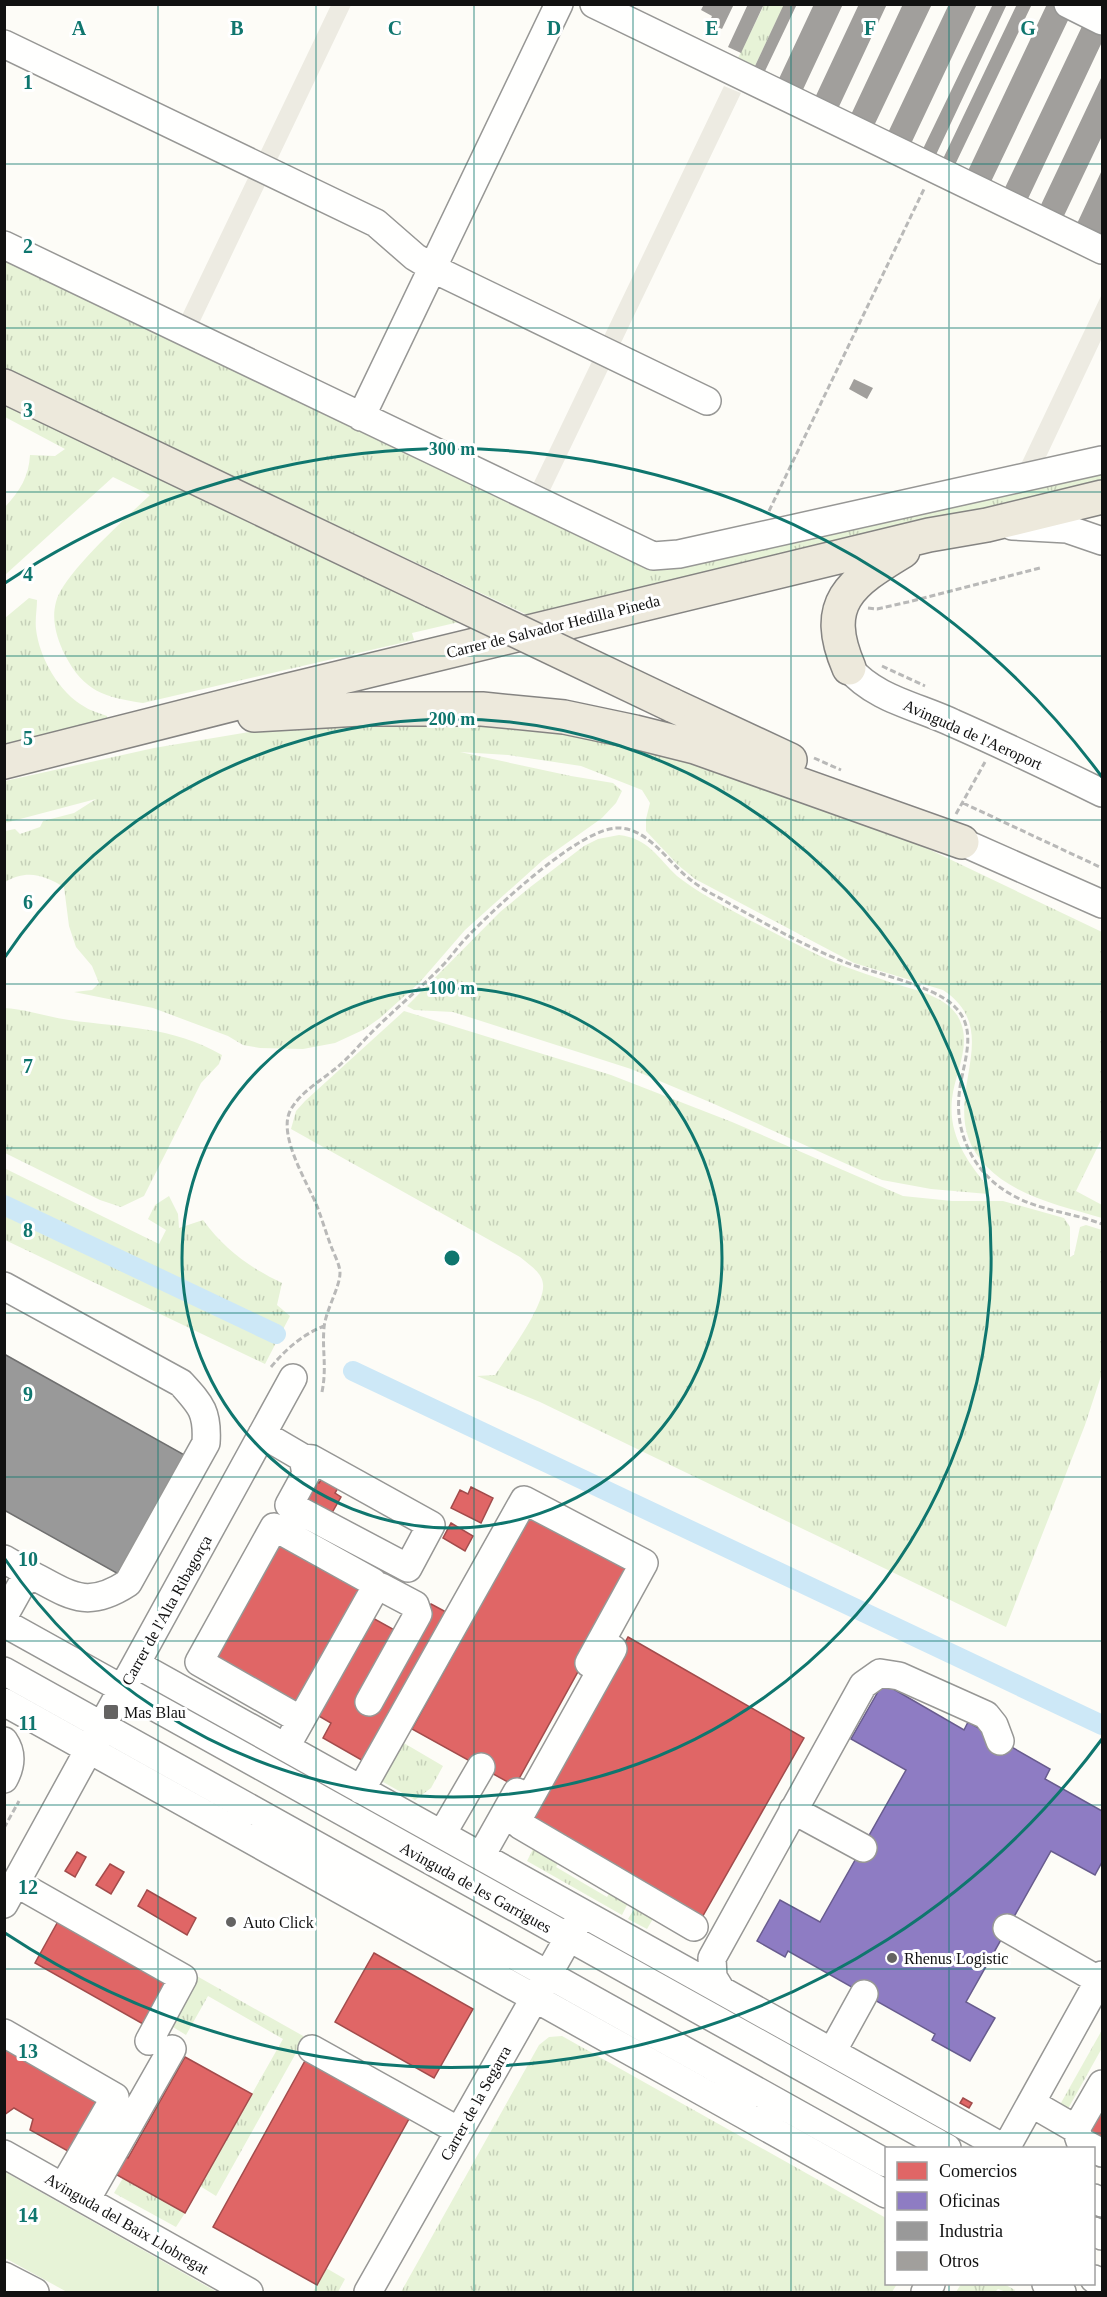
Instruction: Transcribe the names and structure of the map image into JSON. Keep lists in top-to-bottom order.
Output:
{
  "streets": {
    "main road": ["Carrer de Salvador Hedilla Pineda"],
    "street": [
      "Avinguda de l'Aeroport",
      "Carrer de l'Alta Ribagorça",
      "Avinguda de les Garrigues",
      "Carrer de la Segarra",
      "Avinguda del Baix Llobregat"
    ]
  },
  "crossings": [
    ["Carrer de l'Alta Ribagorça", "Avinguda de les Garrigues"],
    ["Avinguda de les Garrigues", "Carrer de la Segarra"]
  ],
  "places": {
    "transit": ["Mas Blau"],
    "other": ["Auto Click", "Rhenus Logistic"]
  },
  "legend": [
    "Comercios",
    "Oficinas",
    "Industria",
    "Otros"
  ],
  "grid": {
    "columns": [
      "A",
      "B",
      "C",
      "D",
      "E",
      "F",
      "G"
    ],
    "rows": [
      "1",
      "2",
      "3",
      "4",
      "5",
      "6",
      "7",
      "8",
      "9",
      "10",
      "11",
      "12",
      "13",
      "14"
    ]
  },
  "rings": ["300 m", "200 m", "100 m"]
}
